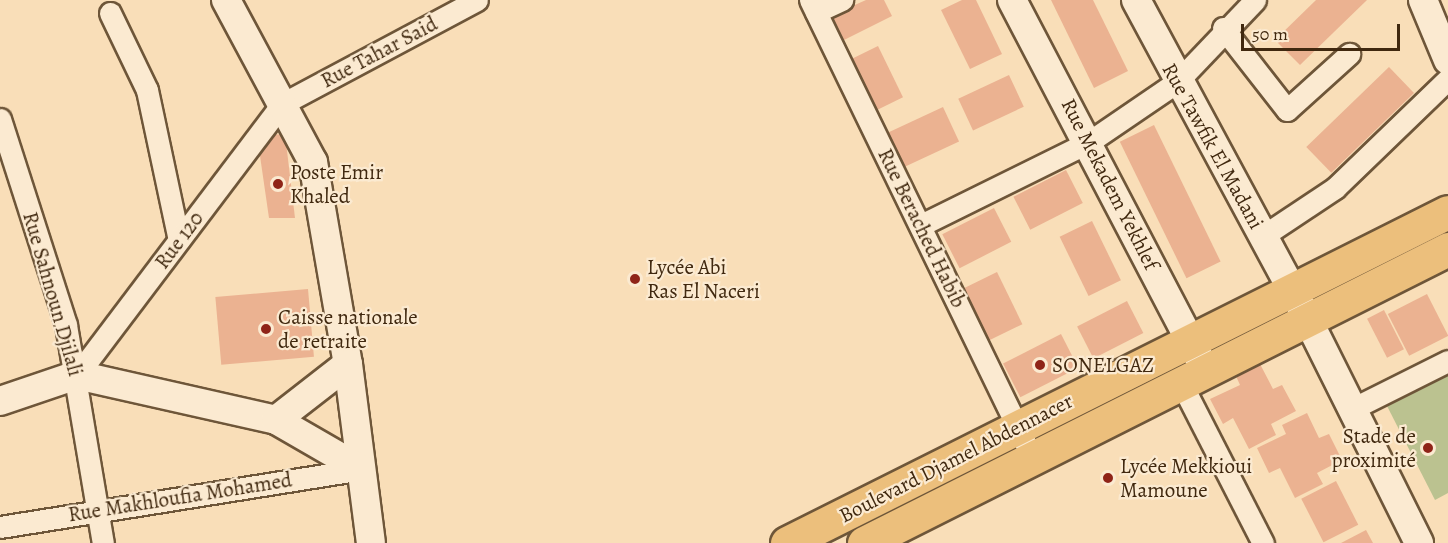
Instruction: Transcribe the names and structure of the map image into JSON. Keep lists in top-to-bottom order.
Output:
{
  "streets": {
    "main road": ["Boulevard Djamel Abdennacer"],
    "street": [
      "Rue Tahar Said",
      "Rue Tawfik El Madani",
      "Rue Mekadem Yekhlef",
      "Rue Berached Habib",
      "Rue 120",
      "Rue Sahnoun Djilali",
      "Rue Makhloufia Mohamed"
    ]
  },
  "crossings": [
    ["Rue Tahar Said", "Rue 120"],
    ["Rue Tawfik El Madani", "Boulevard Djamel Abdennacer"],
    ["Rue Mekadem Yekhlef", "Boulevard Djamel Abdennacer"],
    ["Rue Berached Habib", "Boulevard Djamel Abdennacer"],
    ["Rue 120", "Rue Sahnoun Djilali"],
    ["Rue Sahnoun Djilali", "Rue Makhloufia Mohamed"]
  ],
  "places": [
    "Poste Emir Khaled",
    "Lycée Abi Ras El Naceri",
    "Caisse nationale de retraite",
    "SONELGAZ",
    "Stade de proximité",
    "Lycée Mekkioui Mamoune"
  ],
  "scale_bar": "50 m"
}
